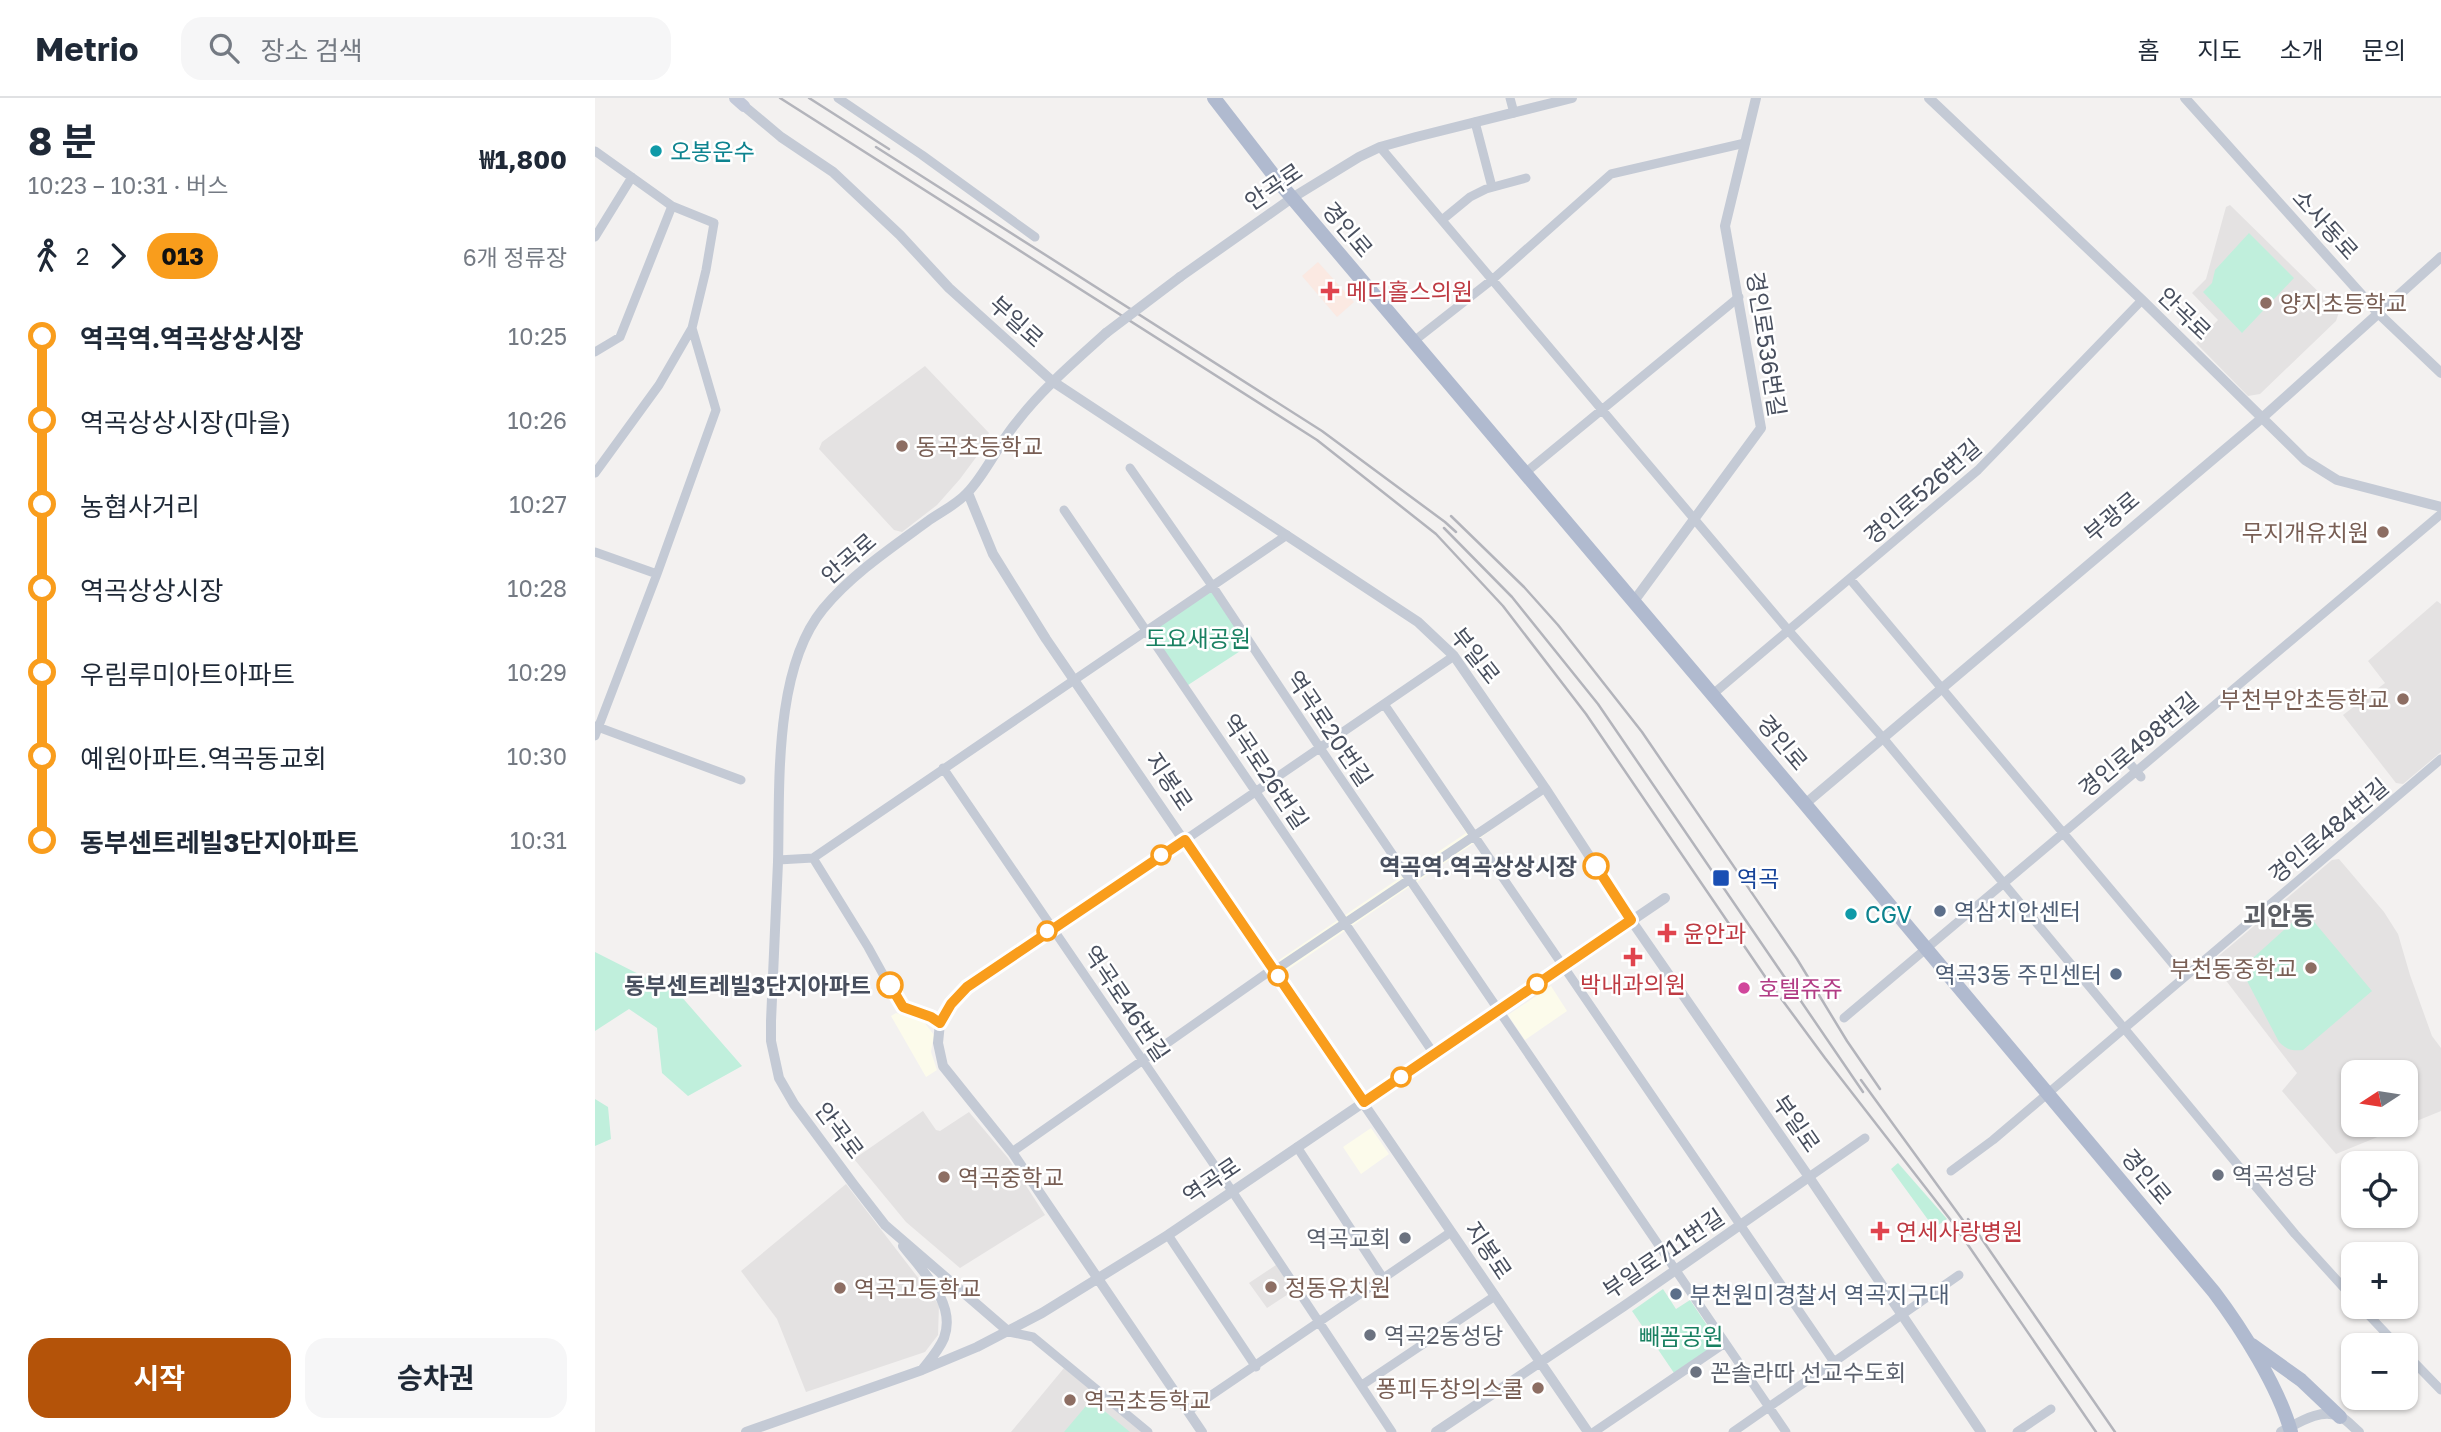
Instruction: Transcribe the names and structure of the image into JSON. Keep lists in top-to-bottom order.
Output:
{
  "streets": {
    "main road": ["경인로"],
    "street": [
      "안곡로",
      "소사동로",
      "부일로",
      "경인로536번길",
      "경인로526번길",
      "부광로",
      "역곡로20번길",
      "경인로498번길",
      "역곡로26번길",
      "지봉로",
      "경인로484번길",
      "역곡로46번길",
      "역곡로",
      "부일로711번길"
    ]
  },
  "crossings": [
    ["안곡로", "경인로"],
    ["안곡로", "부일로"],
    ["안곡로", "경인로526번길"],
    ["안곡로", "부광로"],
    ["안곡로", "지봉로"],
    ["안곡로", "역곡로"],
    ["소사동로", "부광로"],
    ["경인로", "경인로536번길"],
    ["경인로", "경인로526번길"],
    ["경인로", "부광로"],
    ["경인로", "경인로498번길"],
    ["경인로", "경인로484번길"],
    ["부일로", "역곡로"],
    ["부일로", "부일로711번길"],
    ["역곡로20번길", "역곡로"],
    ["역곡로20번길", "부일로711번길"],
    ["역곡로26번길", "역곡로"],
    ["지봉로", "역곡로"],
    ["지봉로", "부일로711번길"],
    ["역곡로46번길", "역곡로"]
  ],
  "districts": ["괴안동"],
  "parks": ["도요새공원", "빼꼼공원"],
  "places": {
    "other": [
      "오봉운수",
      "양지초등학교",
      "동곡초등학교",
      "무지개유치원",
      "부천부안초등학교",
      "역곡역.역곡상상시장",
      "역삼치안센터",
      "CGV",
      "부천동중학교",
      "역곡3동 주민센터",
      "동부센트레빌3단지아파트",
      "호텔쥬쥬",
      "역곡성당",
      "역곡중학교",
      "역곡교회",
      "정동유치원",
      "역곡고등학교",
      "부천원미경찰서 역곡지구대",
      "역곡2동성당",
      "꼰솔라따 선교수도회",
      "퐁피두창의스쿨",
      "역곡초등학교"
    ],
    "health": [
      "메디홀스의원",
      "윤안과",
      "박내과의원",
      "연세사랑병원"
    ],
    "transit": ["역곡"]
  },
  "lines": ["bus line 013"],
  "north": "left",
  "page": {
    "header": "Metrio",
    "search": "장소 검색",
    "nav": [
      "홈",
      "지도",
      "소개",
      "문의"
    ],
    "heading": ["8 분", "10:23 – 10:31 · 버스", "₩1,800"],
    "legs": ["2", "013", "6개 정류장"],
    "list": [
      {
        "name": "역곡역.역곡상상시장",
        "value": "10:25"
      },
      {
        "name": "역곡상상시장(마을)",
        "value": "10:26"
      },
      {
        "name": "농협사거리",
        "value": "10:27"
      },
      {
        "name": "역곡상상시장",
        "value": "10:28"
      },
      {
        "name": "우림루미아트아파트",
        "value": "10:29"
      },
      {
        "name": "예원아파트.역곡동교회",
        "value": "10:30"
      },
      {
        "name": "동부센트레빌3단지아파트",
        "value": "10:31"
      }
    ],
    "map_buttons": ["+", "−"],
    "buttons": ["시작", "승차권"]
  }
}
